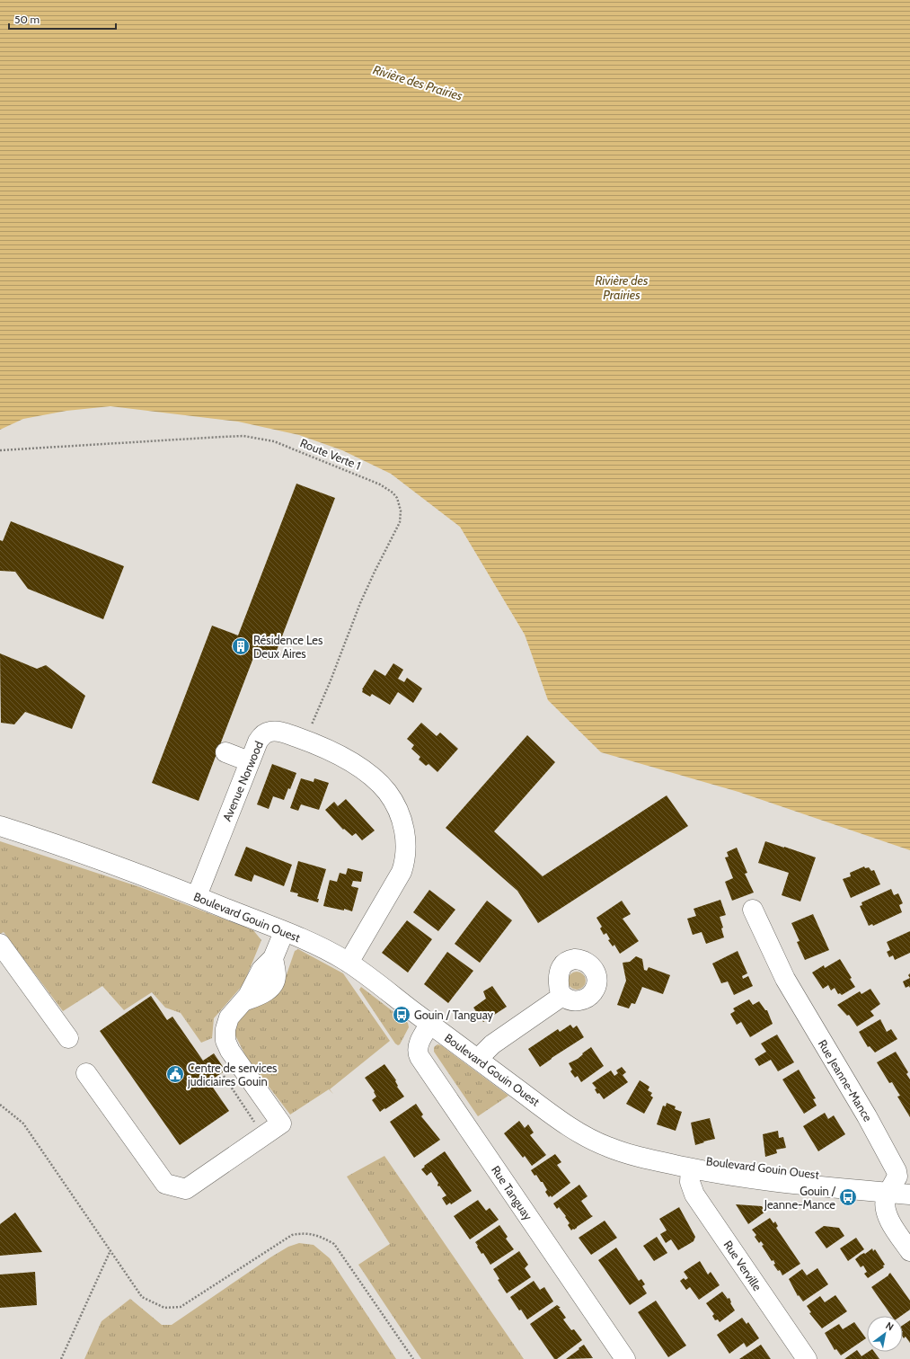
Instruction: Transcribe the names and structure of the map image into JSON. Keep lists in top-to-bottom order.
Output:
{
  "streets": {
    "street": [
      "Avenue Norwood",
      "Boulevard Gouin Ouest",
      "Rue Jeanne-Mance",
      "Rue Tanguay",
      "Rue Verville"
    ],
    "path": ["Route Verte 1"]
  },
  "crossings": [
    ["Avenue Norwood", "Boulevard Gouin Ouest"],
    ["Boulevard Gouin Ouest", "Rue Jeanne-Mance"],
    ["Boulevard Gouin Ouest", "Rue Tanguay"],
    ["Boulevard Gouin Ouest", "Rue Verville"]
  ],
  "water": ["Rivière des Prairies"],
  "places": {
    "building": ["Résidence Les Deux Aires"],
    "bus stop": ["Gouin / Tanguay", "Gouin / Jeanne-Mance"],
    "public building": ["Centre de services judiciaires Gouin"]
  },
  "scale_bar": "50 m",
  "north": "top right"
}
